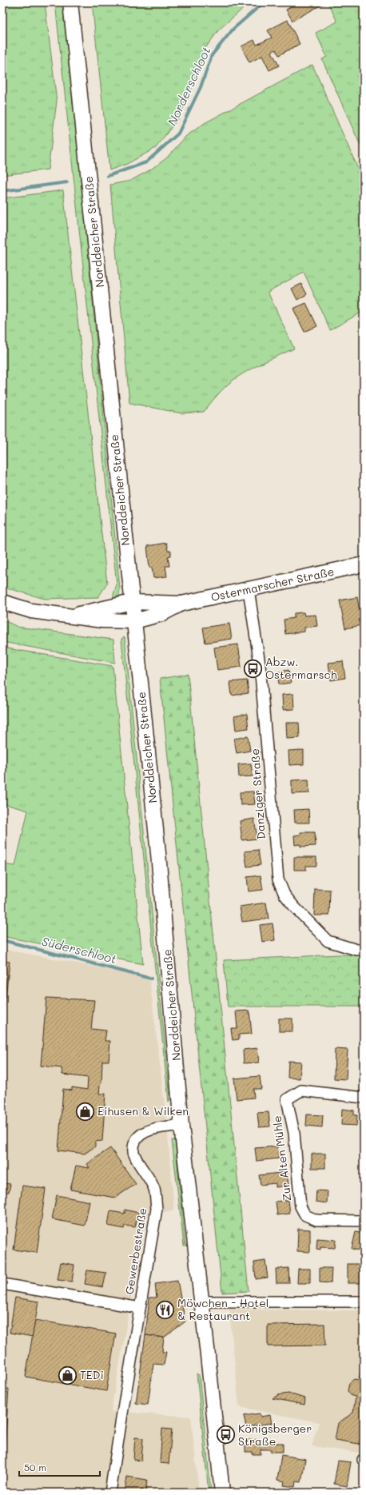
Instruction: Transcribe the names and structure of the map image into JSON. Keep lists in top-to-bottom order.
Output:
{
  "streets": {
    "main road": ["Norddeicher Straße", "Ostermarscher Straße"],
    "street": ["Danziger Straße", "Zur Alten Mühle", "Gewerbestraße"]
  },
  "crossings": [
    ["Norddeicher Straße", "Ostermarscher Straße"],
    ["Norddeicher Straße", "Gewerbestraße"],
    ["Ostermarscher Straße", "Danziger Straße"]
  ],
  "water": ["Norderschloot", "Süderschloot"],
  "places": {
    "bus stop": ["Abzw. Ostermarsch", "Königsberger Straße"],
    "shop": ["Eihusen & Wilken", "TEDi"],
    "restaurant": ["Möwchen - Hotel & Restaurant"]
  },
  "scale_bar": "50 m"
}
